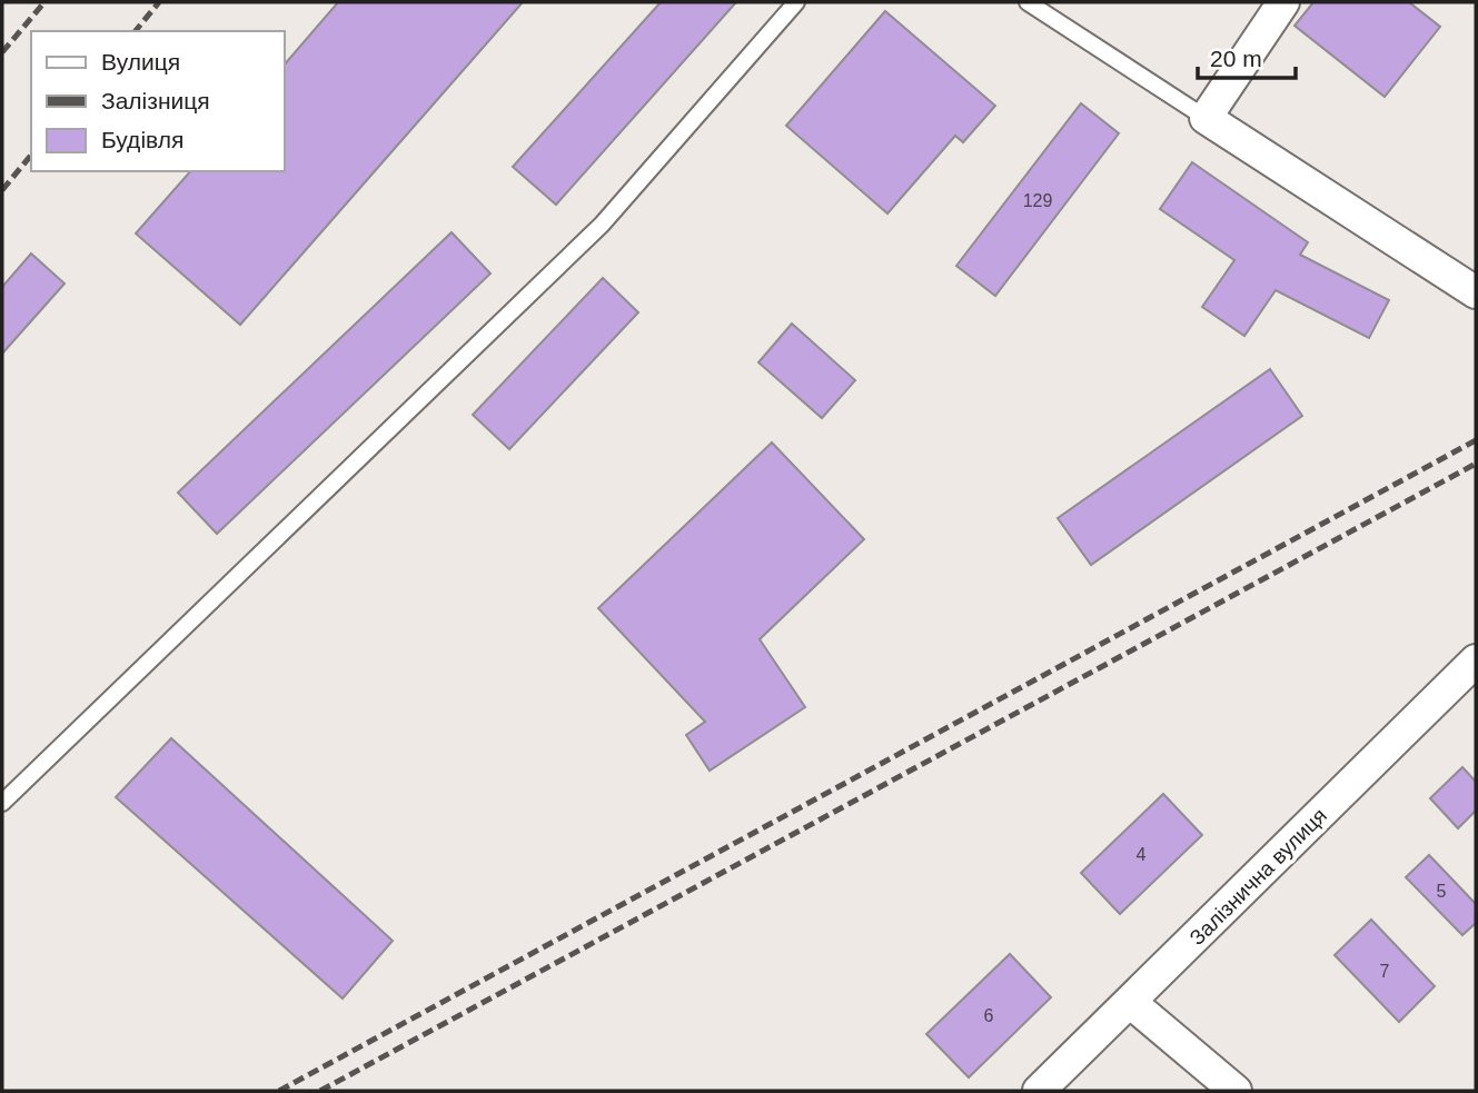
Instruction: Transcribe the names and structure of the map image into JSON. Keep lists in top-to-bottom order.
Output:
{
  "streets": {
    "street": ["Залізнична вулиця"]
  },
  "house_numbers": [
    "129",
    "4",
    "5",
    "7",
    "6"
  ],
  "legend": ["Вулиця", "Залізниця", "Будівля"],
  "scale_bar": "20 m"
}
